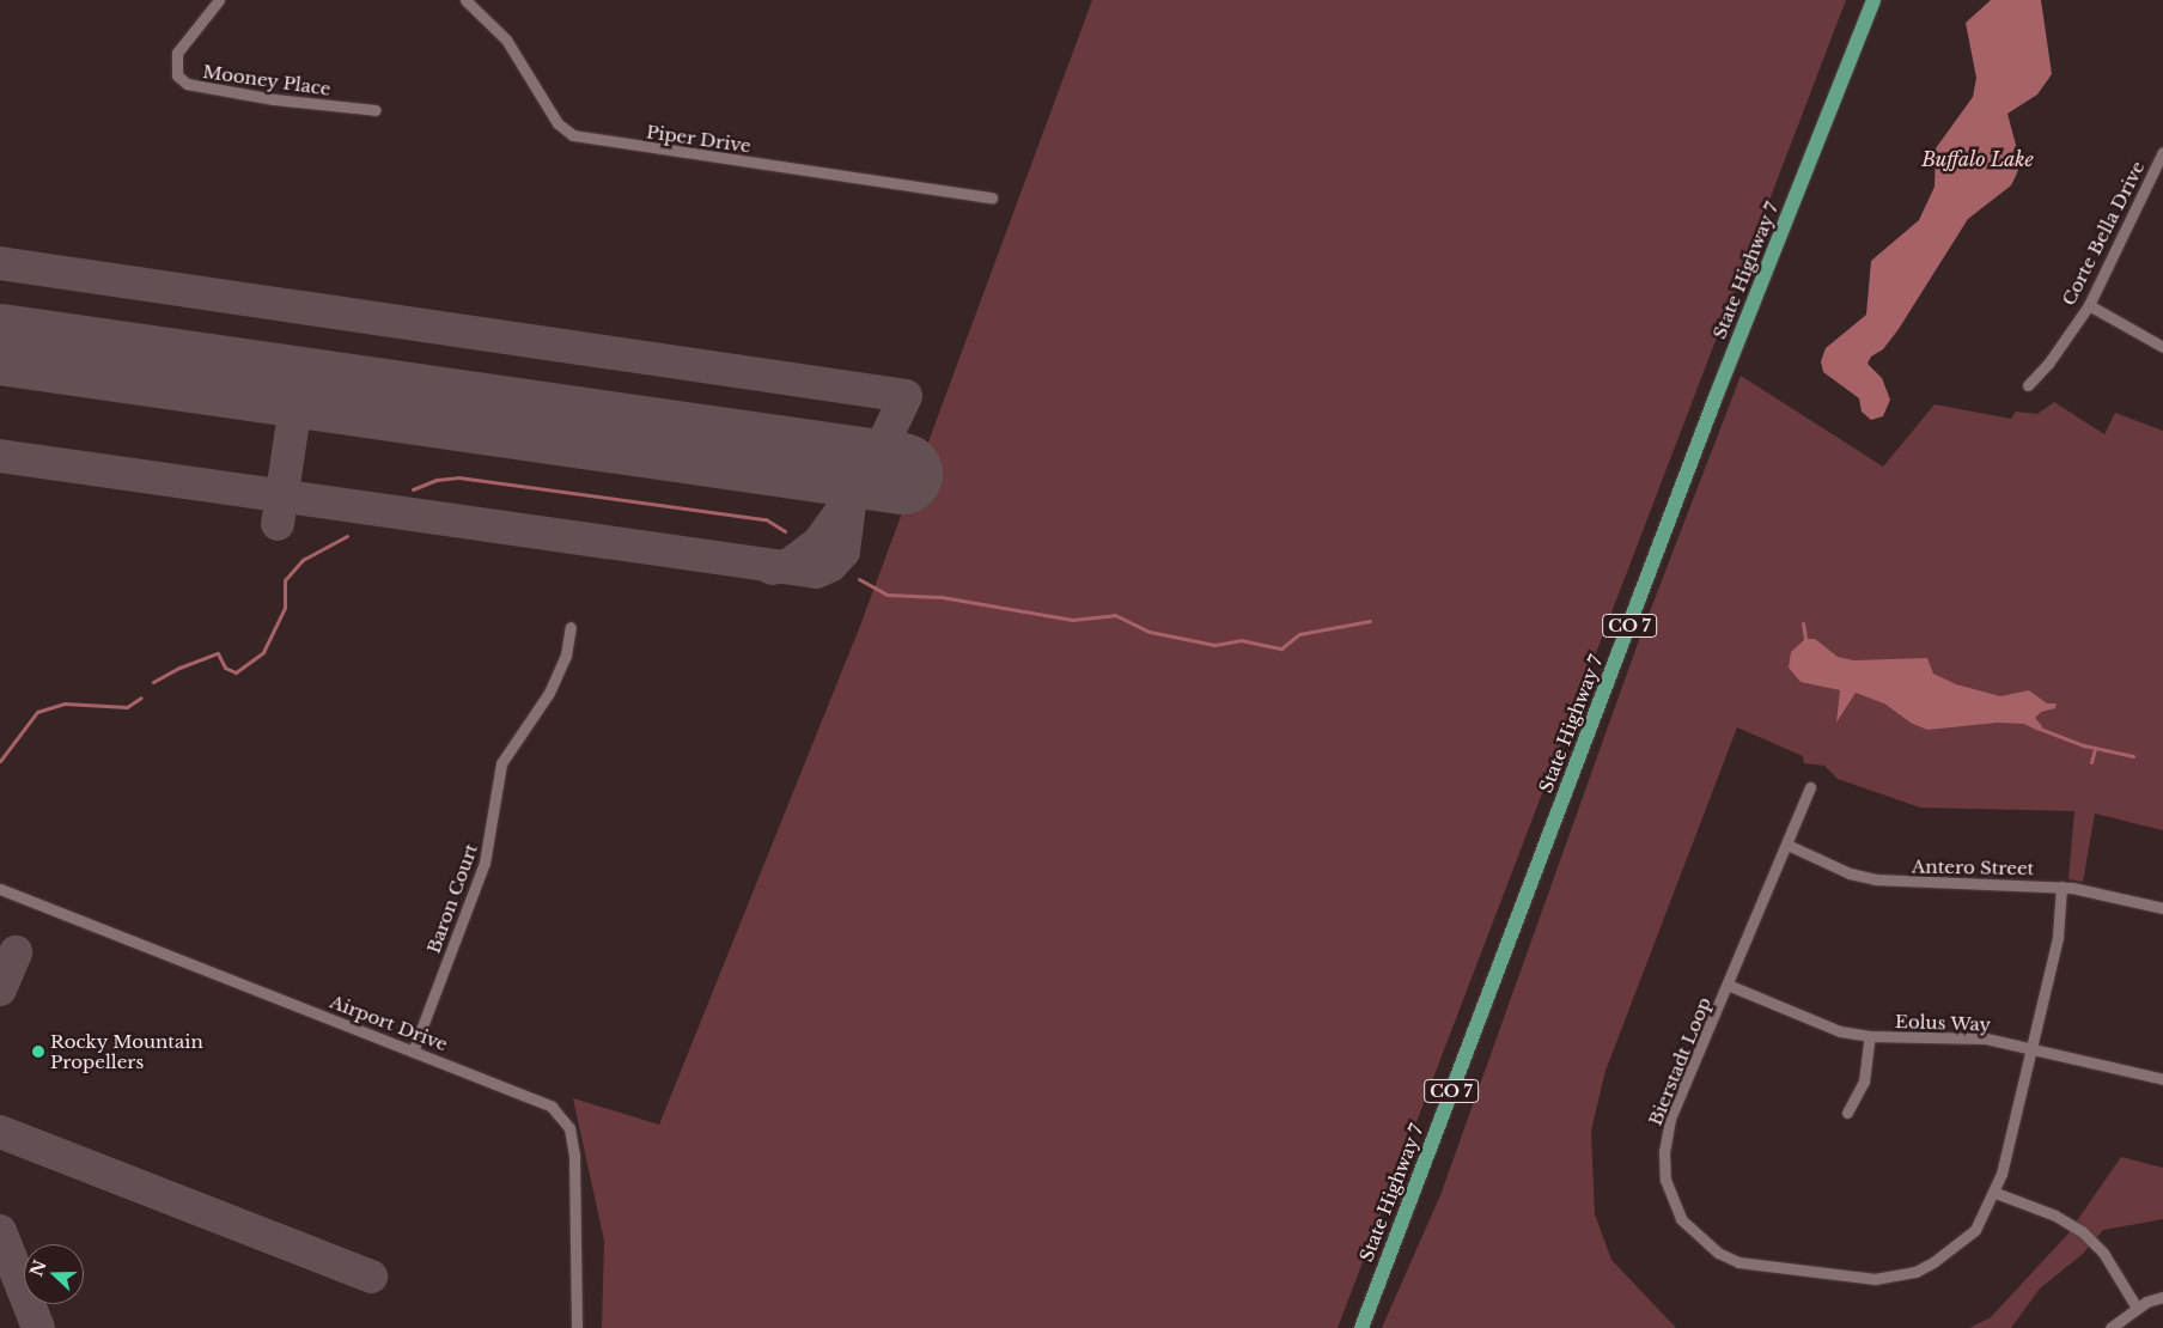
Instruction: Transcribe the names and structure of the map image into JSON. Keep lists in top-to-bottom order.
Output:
{
  "streets": {
    "main road": ["State Highway 7", "CO 7"],
    "street": [
      "Mooney Place",
      "Piper Drive",
      "Corte Bella Drive",
      "Antero Street",
      "Baron Court",
      "Airport Drive",
      "Eolus Way",
      "Bierstadt Loop"
    ]
  },
  "crossings": [
    ["Antero Street", "Bierstadt Loop"],
    ["Baron Court", "Airport Drive"],
    ["Eolus Way", "Bierstadt Loop"]
  ],
  "water": ["Buffalo Lake"],
  "places": ["Rocky Mountain Propellers"],
  "north": "left"
}
